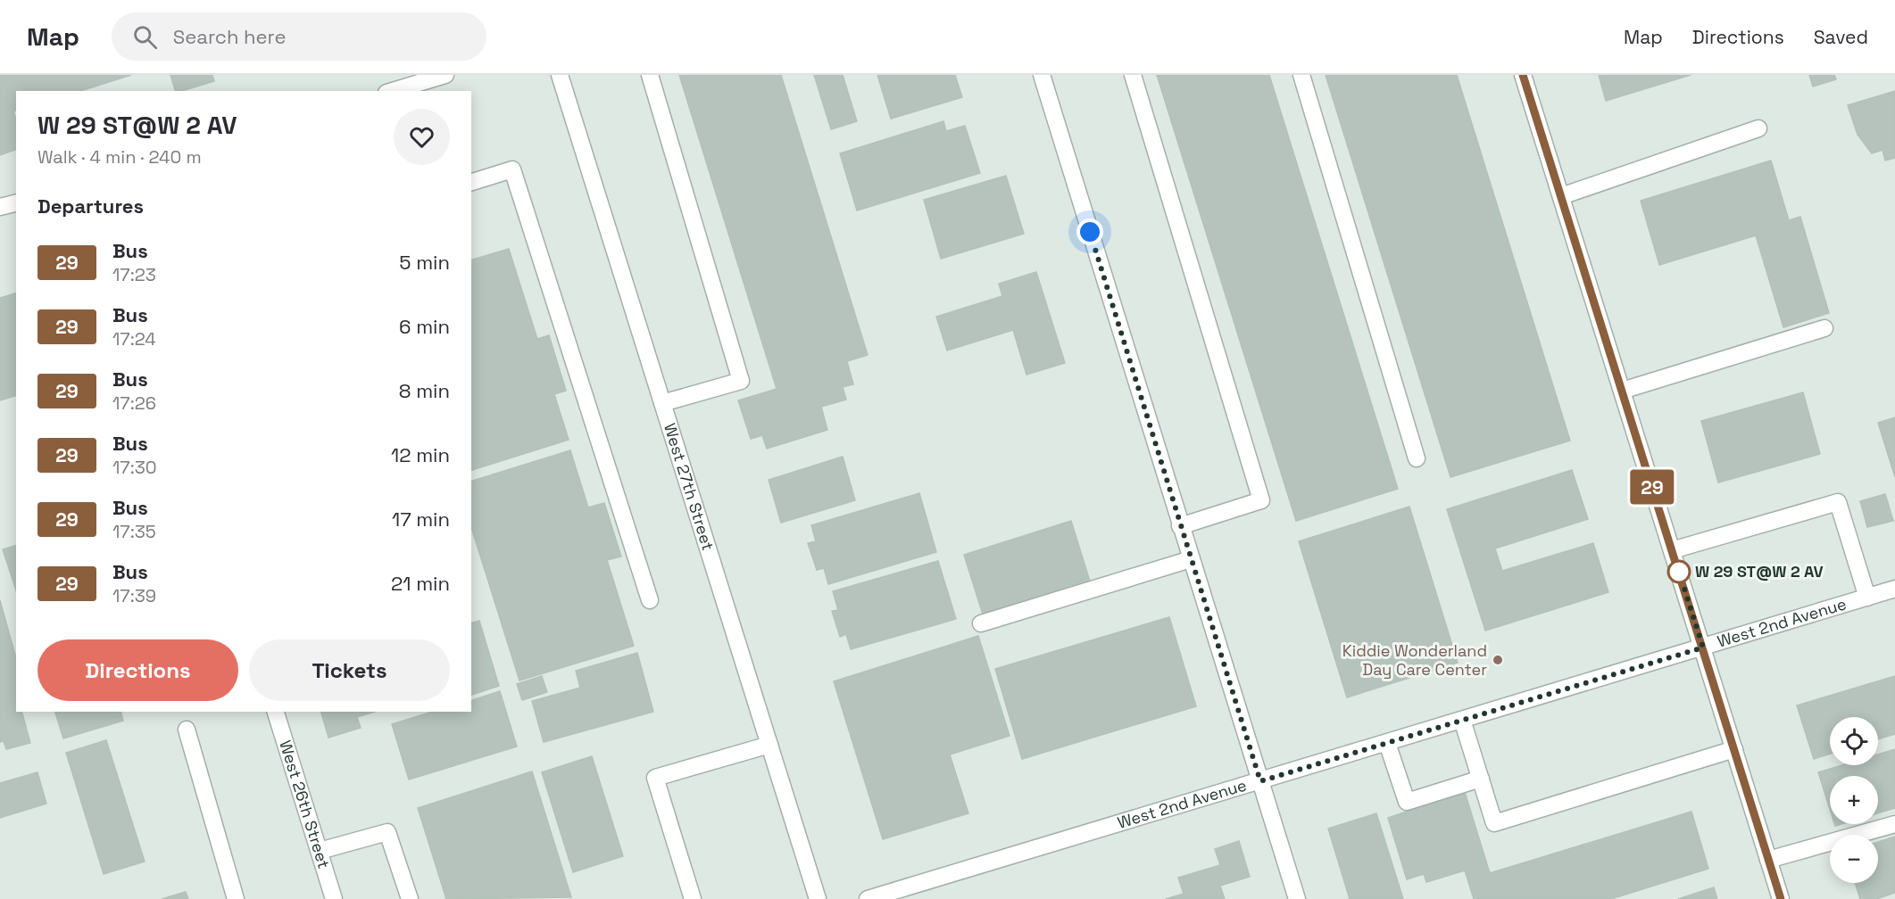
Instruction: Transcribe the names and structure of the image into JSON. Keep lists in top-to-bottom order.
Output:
{
  "streets": {
    "street": ["West 27th Street", "West 2nd Avenue", "West 26th Street"]
  },
  "places": ["W 29 ST@W 2 AV", "Kiddie Wonderland Day Care Center"],
  "lines": ["bus line 29"],
  "page": {
    "header": "Map",
    "search": "Search here",
    "nav": ["Map", "Directions", "Saved"],
    "on_map": "29",
    "heading": [
      ["W 29 ST@W 2 AV", "Walk · 4 min · 240 m"],
      "Departures"
    ],
    "list": [
      {
        "mark": "29",
        "name": "Bus",
        "note": "17:23",
        "value": "5 min"
      },
      {
        "mark": "29",
        "name": "Bus",
        "note": "17:24",
        "value": "6 min"
      },
      {
        "mark": "29",
        "name": "Bus",
        "note": "17:26",
        "value": "8 min"
      },
      {
        "mark": "29",
        "name": "Bus",
        "note": "17:30",
        "value": "12 min"
      },
      {
        "mark": "29",
        "name": "Bus",
        "note": "17:35",
        "value": "17 min"
      },
      {
        "mark": "29",
        "name": "Bus",
        "note": "17:39",
        "value": "21 min"
      }
    ],
    "buttons": ["Directions", "Tickets"],
    "map_buttons": ["+", "−"]
  }
}
